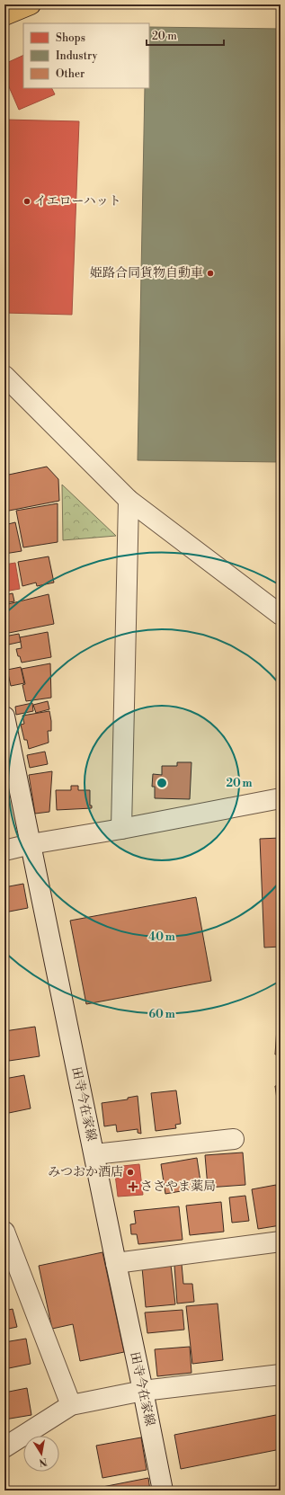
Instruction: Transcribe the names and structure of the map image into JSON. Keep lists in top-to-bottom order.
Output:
{
  "streets": {
    "street": ["田寺今在家線"]
  },
  "places": {
    "other": ["イエローハット", "姫路合同貨物自動車", "みつおか酒店"],
    "health": ["ささやま薬局"]
  },
  "legend": ["Shops", "Industry", "Other"],
  "scale_bar": "20 m",
  "north": "bottom",
  "rings": ["20 m", "40 m", "60 m"]
}
